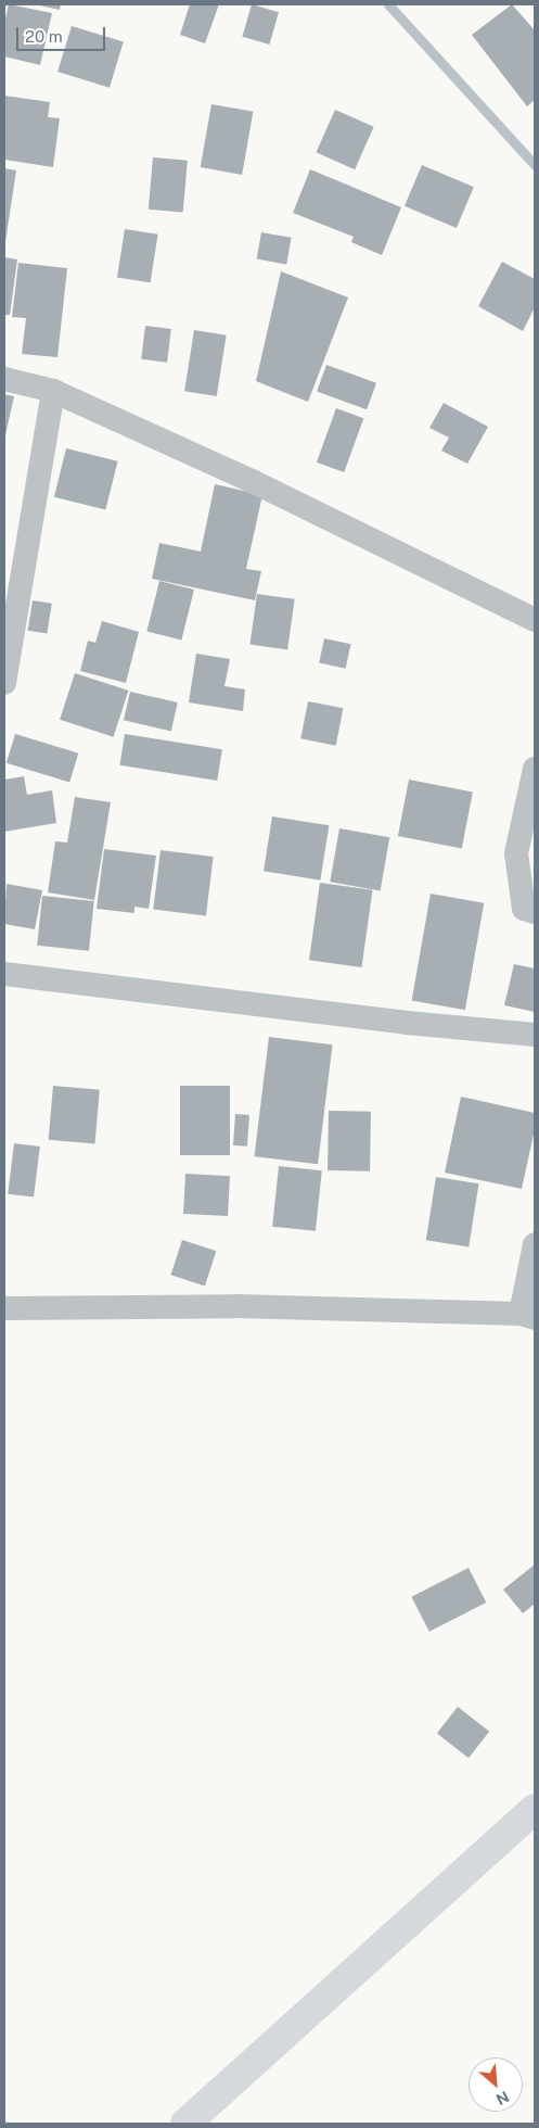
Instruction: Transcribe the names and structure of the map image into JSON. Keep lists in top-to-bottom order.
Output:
{
  "scale_bar": "20 m",
  "north": "bottom right"
}
